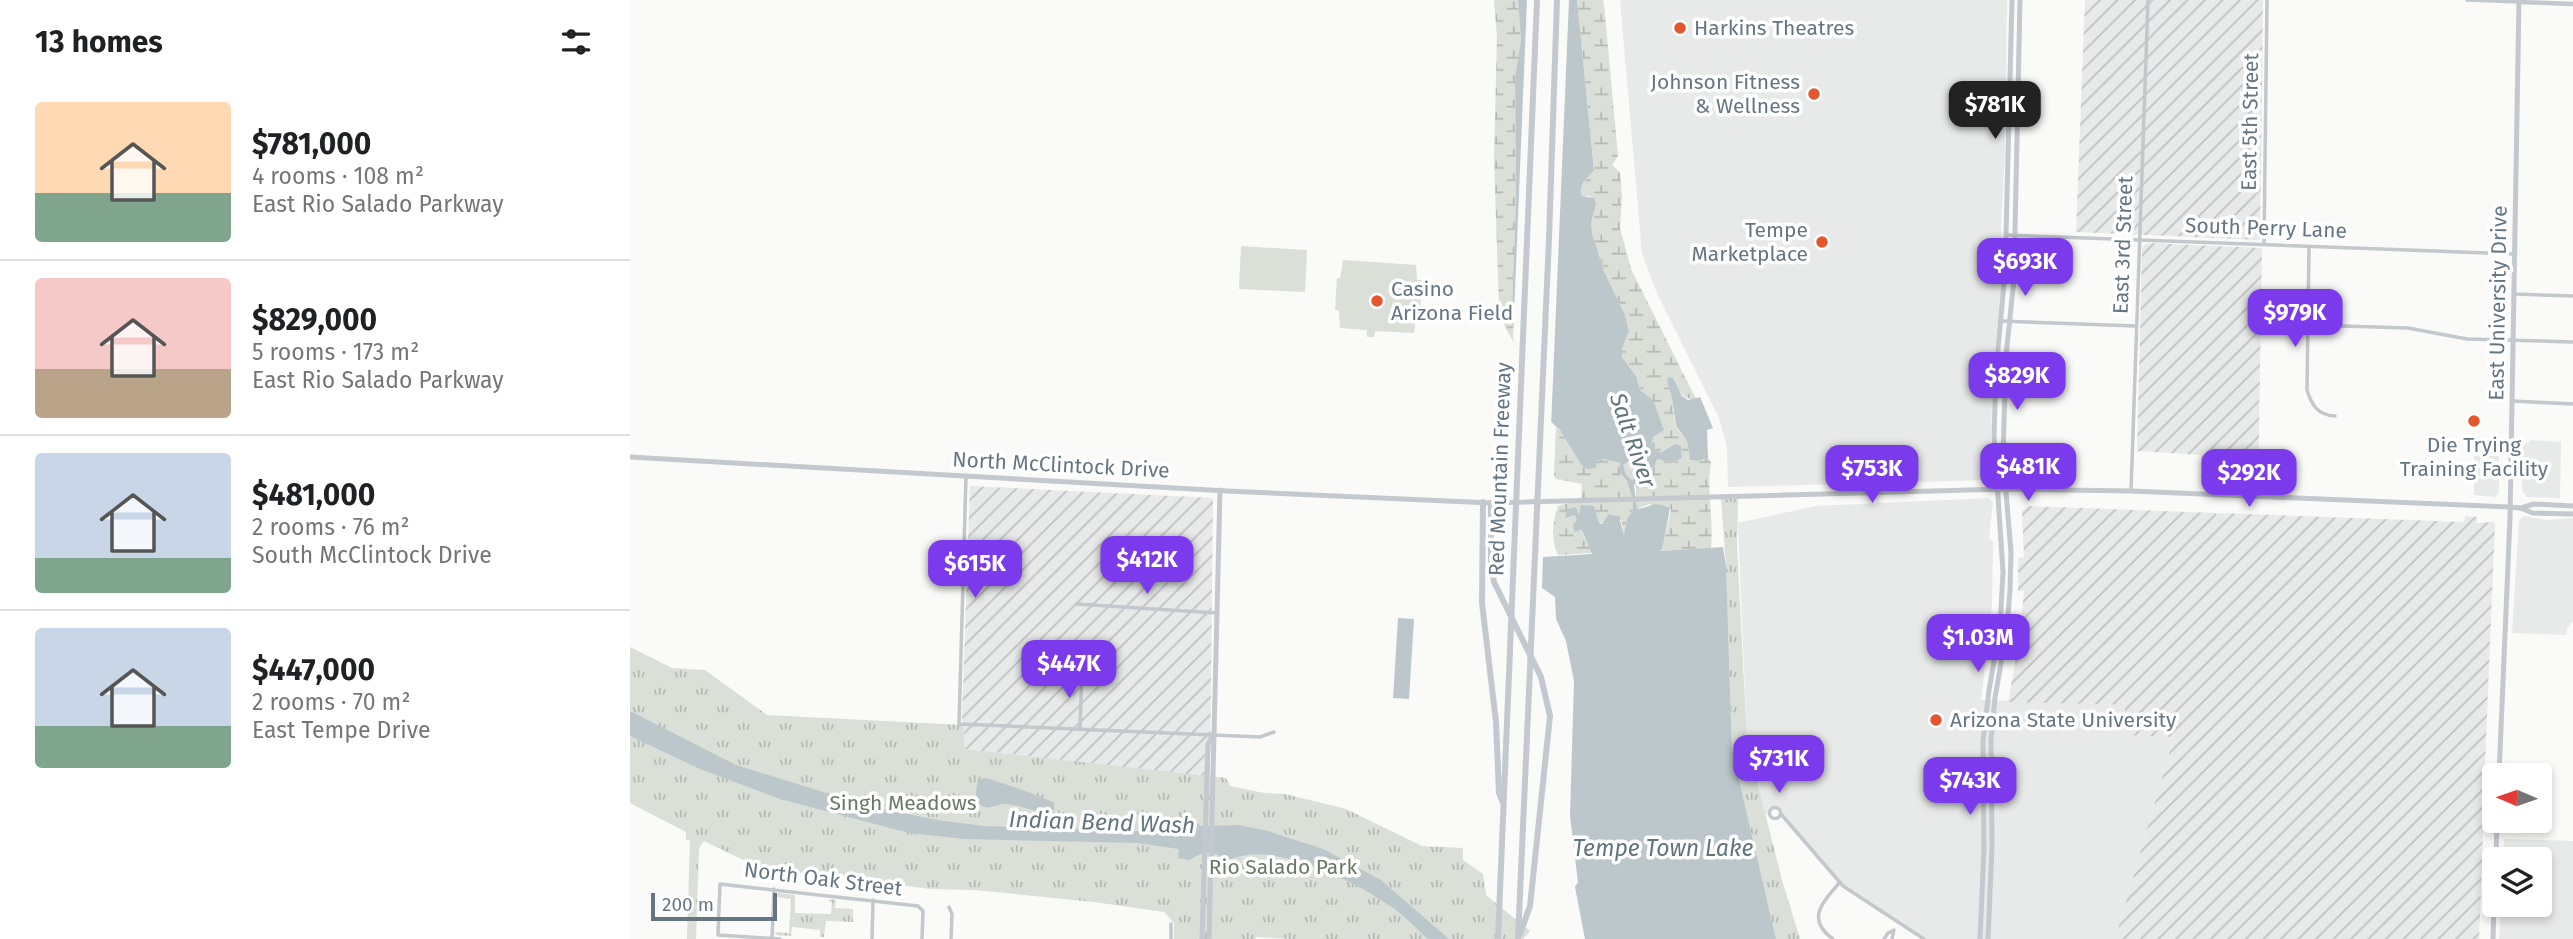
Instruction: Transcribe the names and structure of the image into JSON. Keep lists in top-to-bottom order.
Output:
{
  "streets": {
    "highway": ["Red Mountain Freeway"],
    "main road": ["East University Drive", "North McClintock Drive"],
    "street": [
      "East 5th Street",
      "South Perry Lane",
      "East 3rd Street",
      "North Oak Street"
    ]
  },
  "crossings": [
    ["East 5th Street", "South Perry Lane"],
    ["South Perry Lane", "East 3rd Street"],
    ["South Perry Lane", "East University Drive"],
    ["East 3rd Street", "North McClintock Drive"],
    ["East University Drive", "North McClintock Drive"]
  ],
  "water": ["Salt River", "Indian Bend Wash", "Tempe Town Lake"],
  "parks": ["Singh Meadows", "Rio Salado Park"],
  "places": [
    "Harkins Theatres",
    "Johnson Fitness & Wellness",
    "Tempe Marketplace",
    "Casino Arizona Field",
    "Die Trying Training Facility",
    "Arizona State University"
  ],
  "scale_bar": "200 m",
  "north": "left",
  "page": {
    "heading": "13 homes",
    "price": [
      "$781K",
      "$693K",
      "$979K",
      "$829K",
      "$481K",
      "$753K",
      "$292K",
      "$412K",
      "$615K",
      "$1.03M",
      "$447K",
      "$731K",
      "$743K"
    ],
    "list": [
      {
        "name": "$781,000",
        "note": "4 rooms · 108 m² · East Rio Salado Parkway"
      },
      {
        "name": "$829,000",
        "note": "5 rooms · 173 m² · East Rio Salado Parkway"
      },
      {
        "name": "$481,000",
        "note": "2 rooms · 76 m² · South McClintock Drive"
      },
      {
        "name": "$447,000",
        "note": "2 rooms · 70 m² · East Tempe Drive"
      }
    ],
    "scale": "200 m"
  }
}
